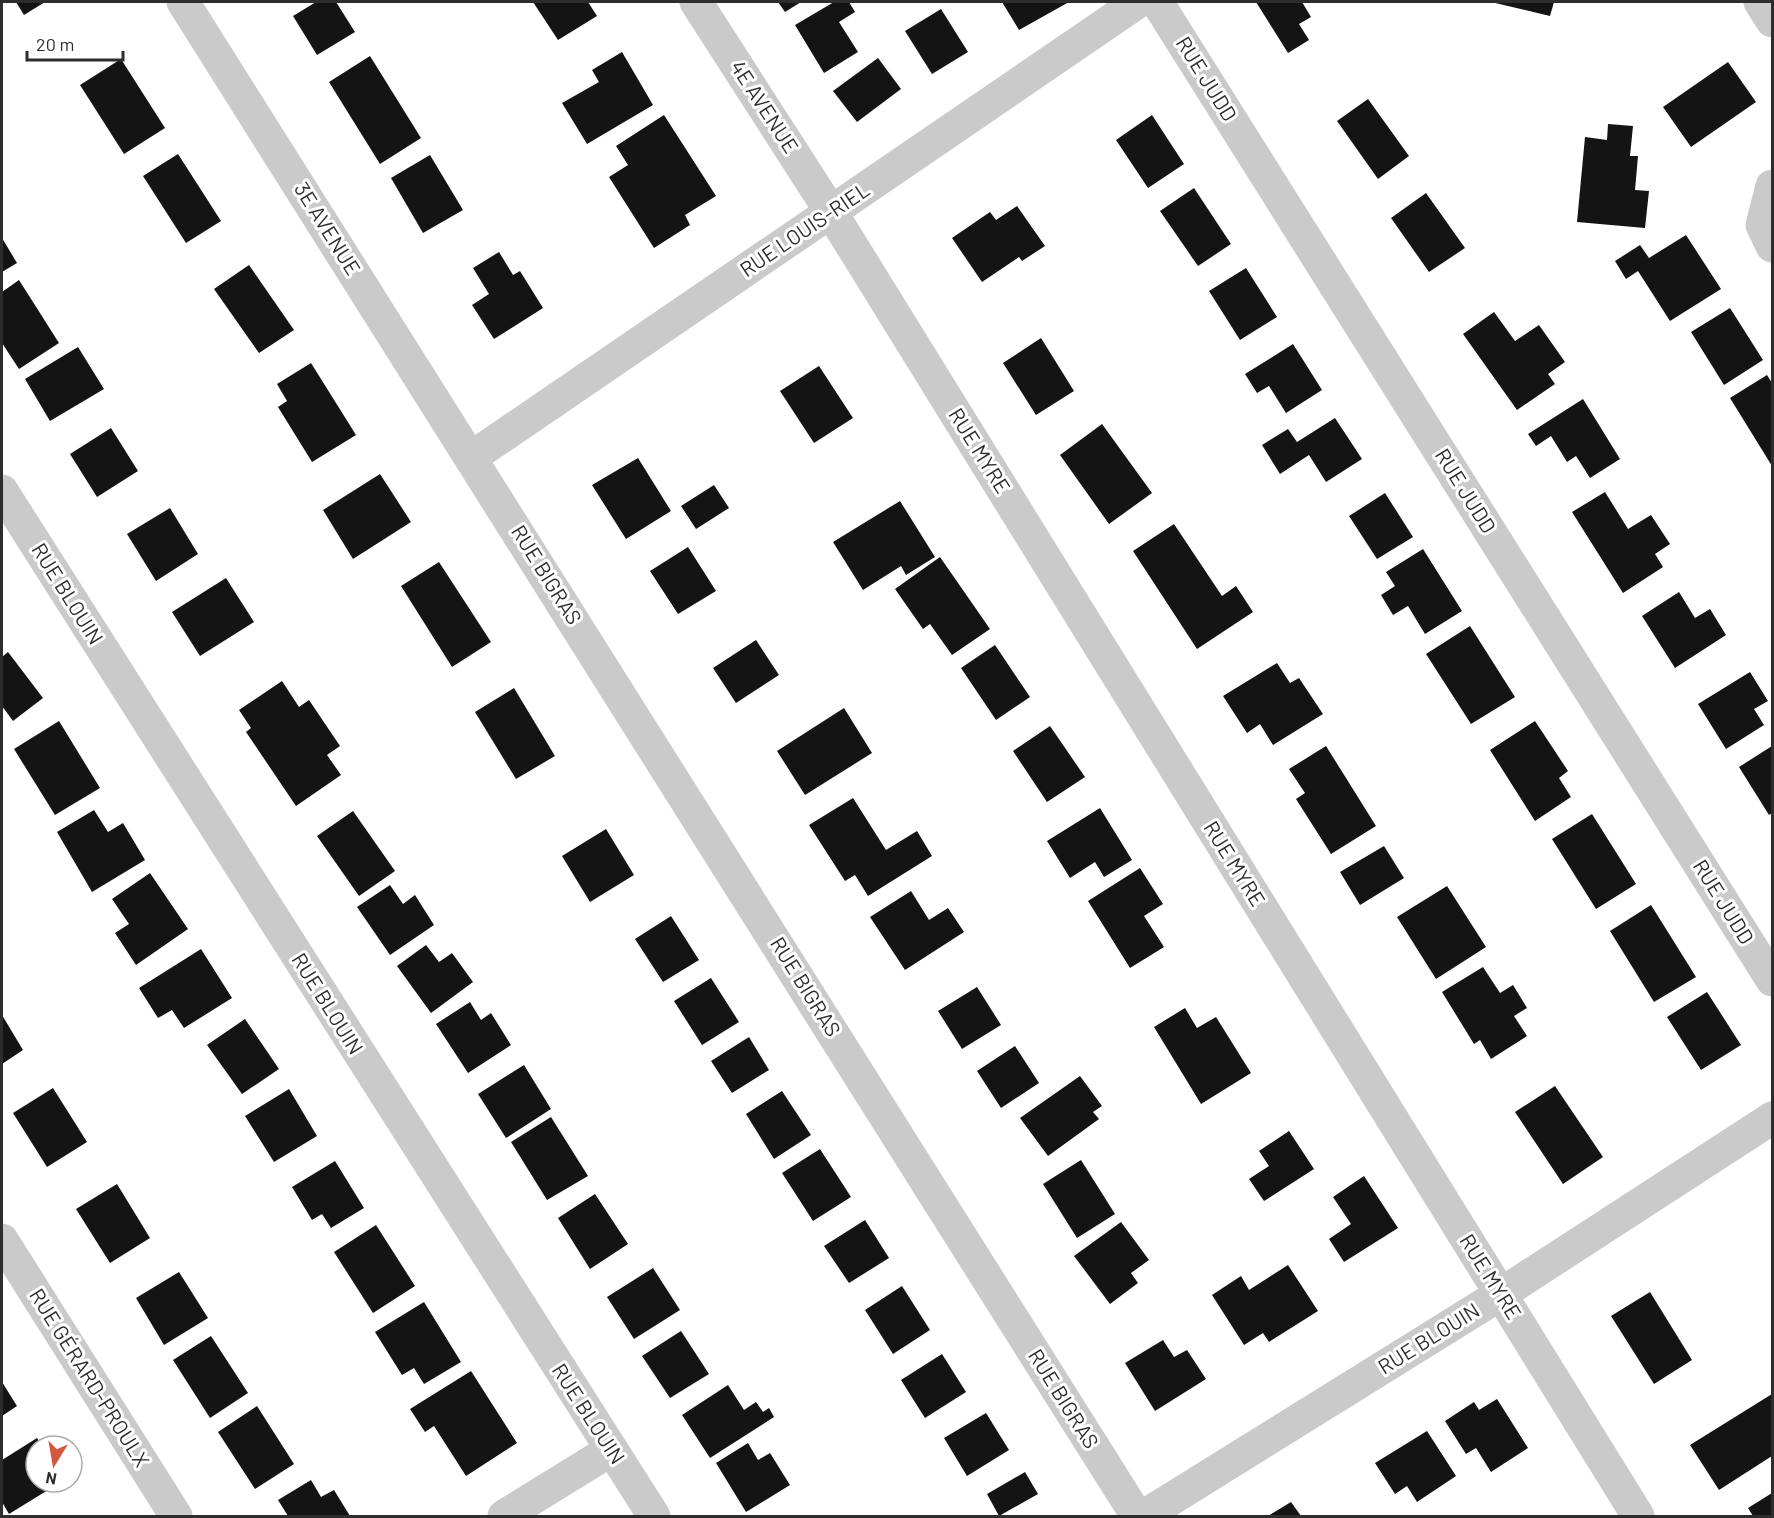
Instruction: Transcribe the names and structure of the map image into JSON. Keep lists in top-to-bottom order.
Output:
{
  "streets": {
    "street": [
      "RUE JUDD",
      "4E AVENUE",
      "3E AVENUE",
      "RUE LOUIS-RIEL",
      "RUE MYRE",
      "RUE BIGRAS",
      "RUE BLOUIN",
      "RUE GÉRARD-PROULX"
    ]
  },
  "crossings": [
    ["4E AVENUE", "RUE LOUIS-RIEL"],
    ["4E AVENUE", "RUE MYRE"],
    ["3E AVENUE", "RUE LOUIS-RIEL"],
    ["3E AVENUE", "RUE BIGRAS"],
    ["RUE LOUIS-RIEL", "RUE MYRE"],
    ["RUE LOUIS-RIEL", "RUE BIGRAS"],
    ["RUE MYRE", "RUE BLOUIN"]
  ],
  "scale_bar": "20 m",
  "north": "bottom"
}
